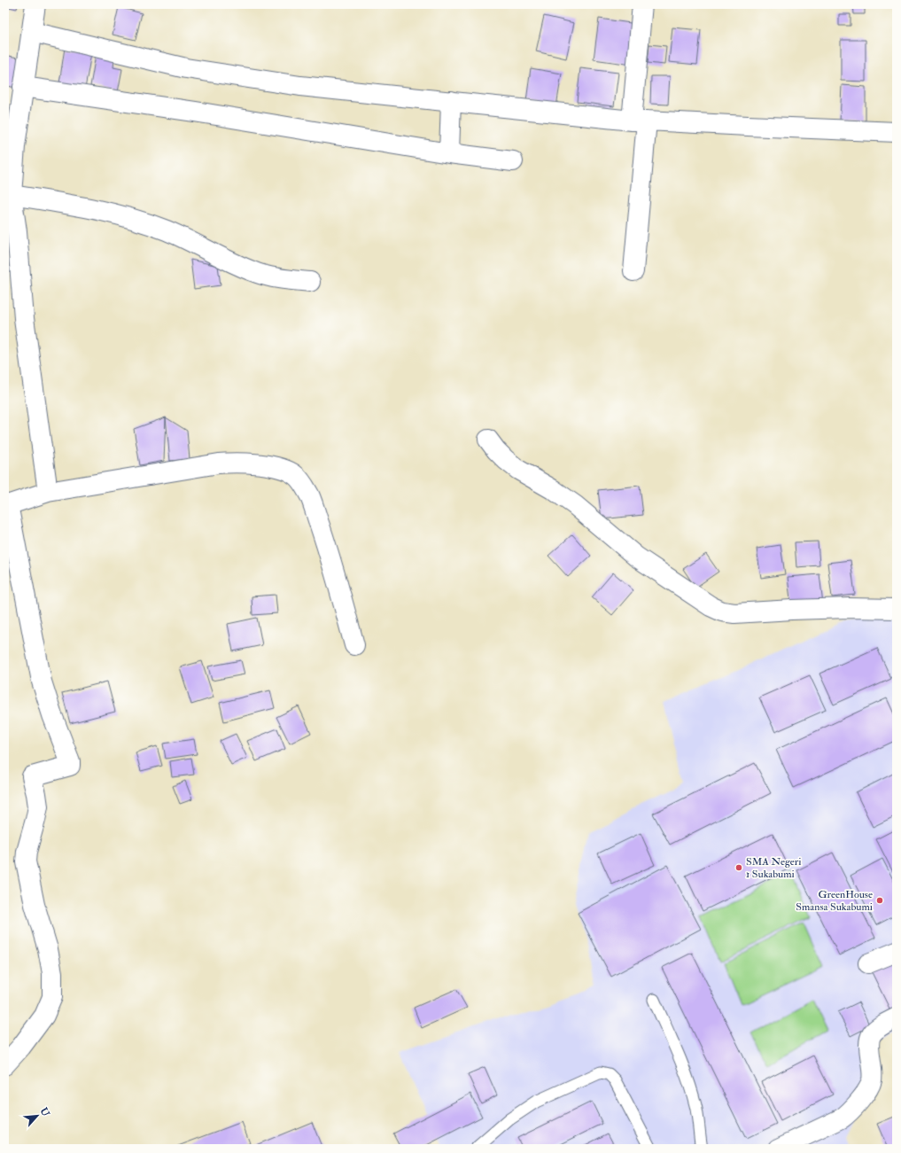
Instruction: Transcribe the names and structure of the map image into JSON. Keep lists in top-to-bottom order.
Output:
{
  "places": ["SMA Negeri 1 Sukabumi", "GreenHouse Smansa Sukabumi"],
  "north": "top right"
}
